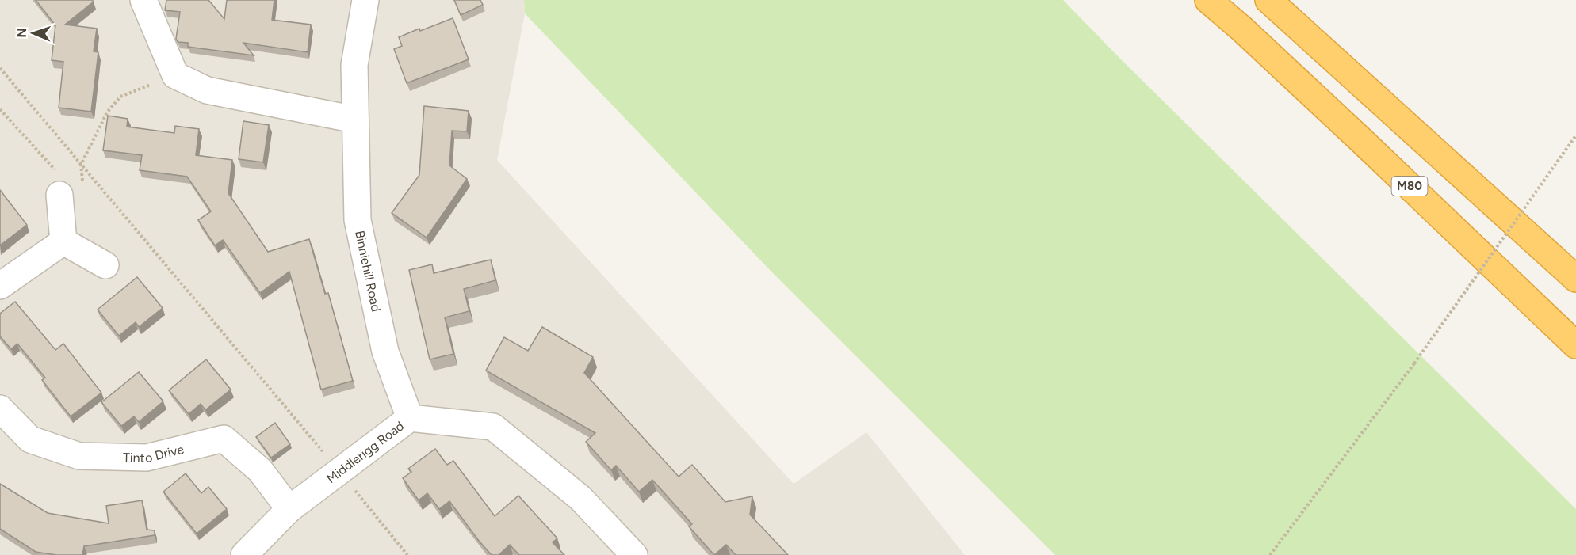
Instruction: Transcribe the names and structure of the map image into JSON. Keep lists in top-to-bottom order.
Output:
{
  "streets": {
    "highway": ["M80"],
    "street": ["Binniehill Road", "Tinto Drive", "Middlerigg Road"]
  },
  "crossings": [
    ["Binniehill Road", "Middlerigg Road"],
    ["Tinto Drive", "Middlerigg Road"]
  ],
  "north": "left"
}
